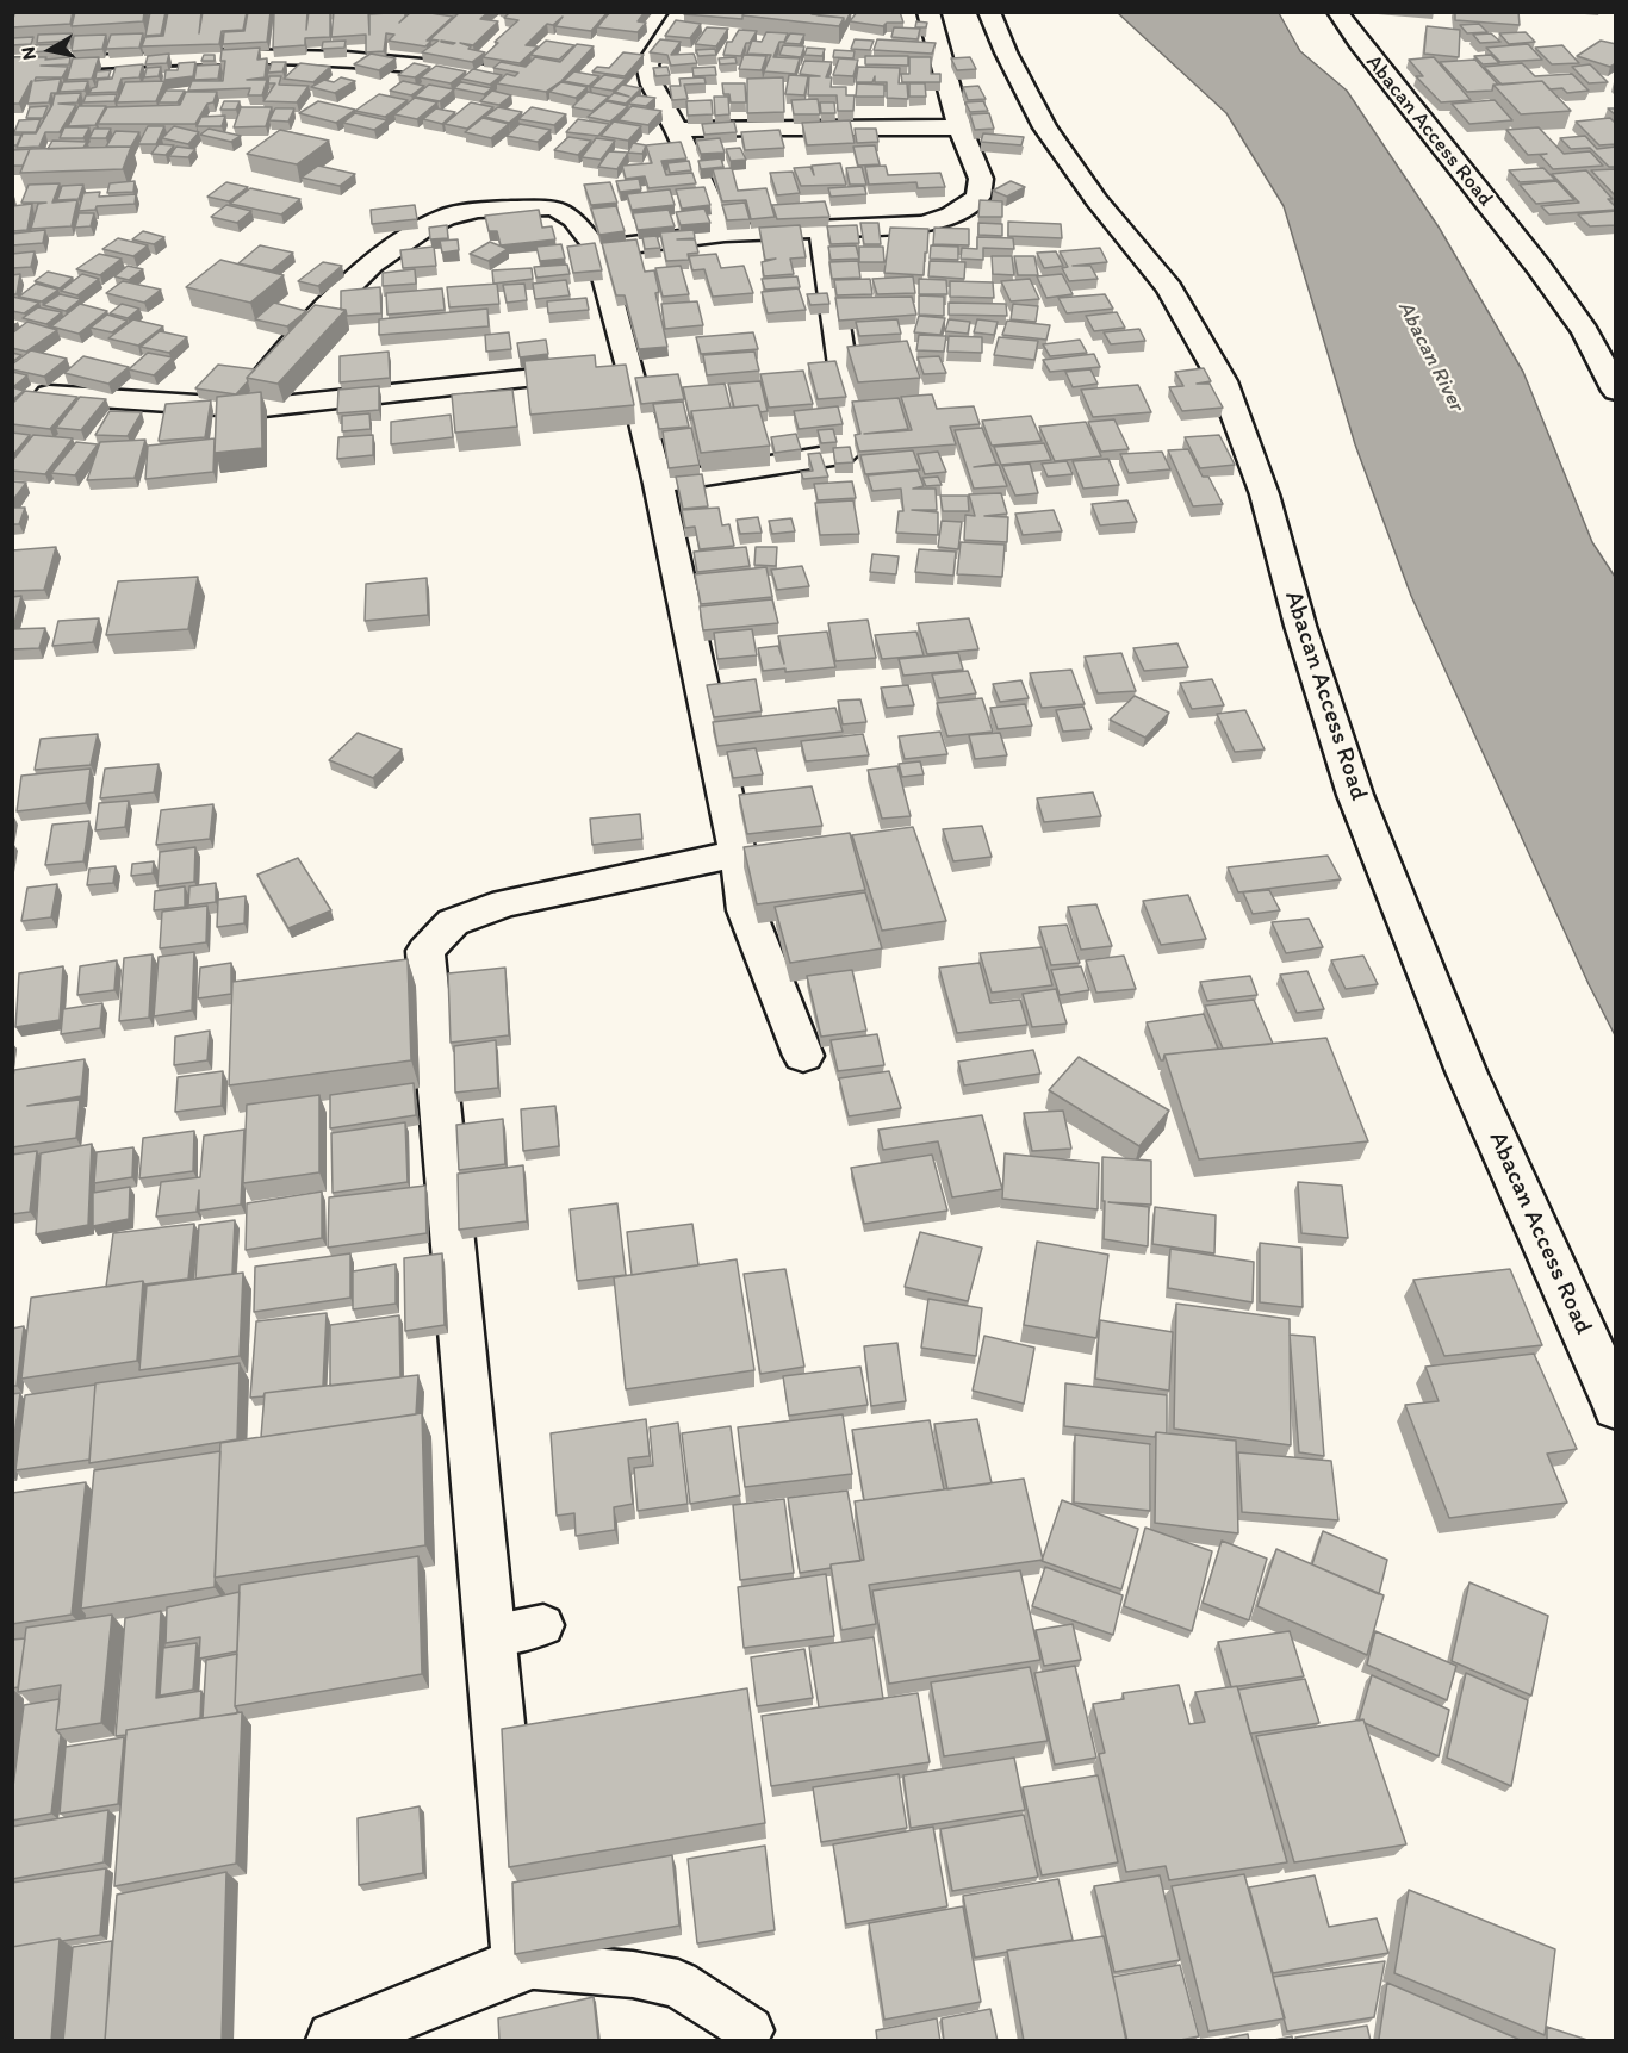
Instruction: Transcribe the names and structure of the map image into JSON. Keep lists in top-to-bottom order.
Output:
{
  "streets": {
    "street": ["Abacan Access Road"]
  },
  "water": ["Abacan River"],
  "north": "left"
}
